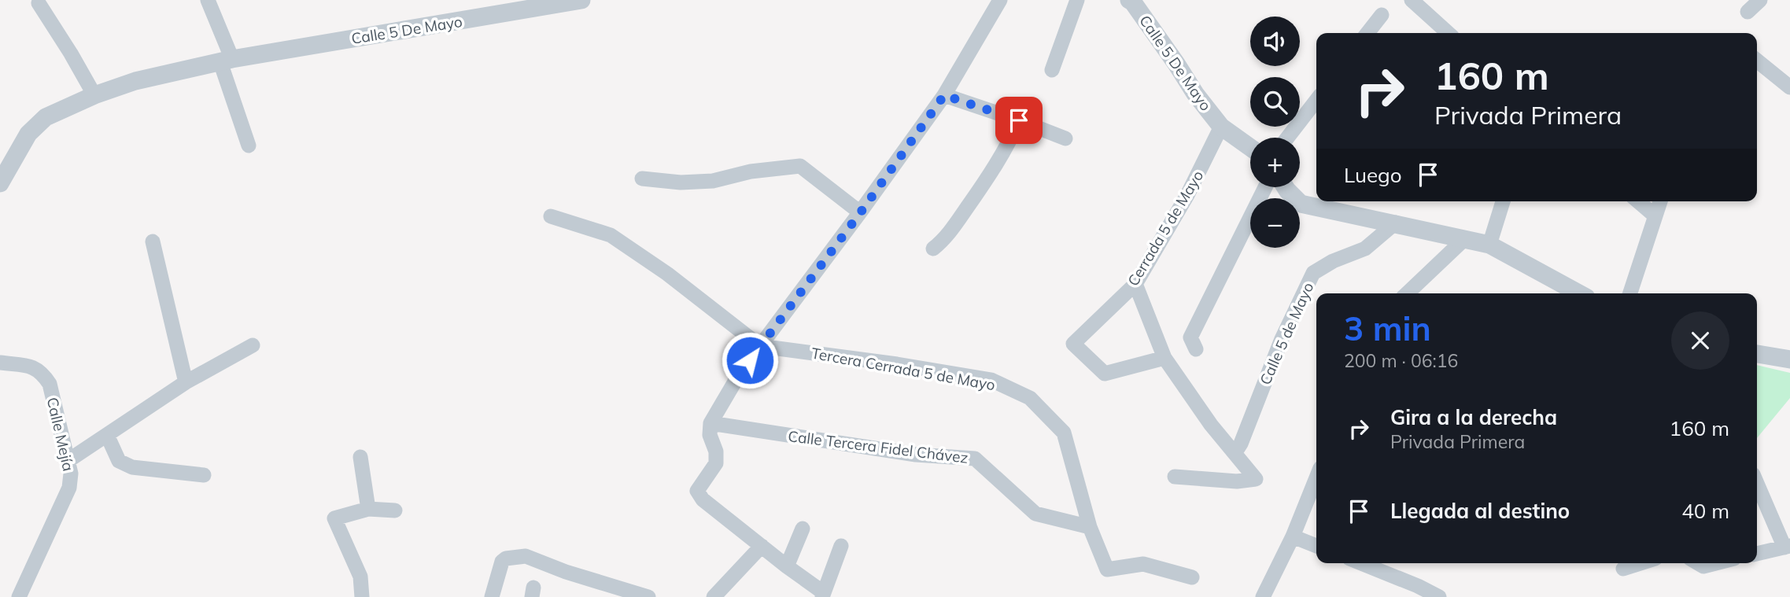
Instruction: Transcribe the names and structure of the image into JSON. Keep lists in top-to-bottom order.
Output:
{
  "streets": {
    "street": [
      "Calle 5 De Mayo",
      "Cerrada 5 de Mayo",
      "Calle 5 de Mayo",
      "Tercera Cerrada 5 de Mayo",
      "Calle Mejía",
      "Calle Tercera Fidel Chávez"
    ]
  },
  "crossings": [
    ["Calle 5 De Mayo", "Cerrada 5 de Mayo"],
    ["Calle 5 De Mayo", "Calle 5 de Mayo"],
    ["Cerrada 5 de Mayo", "Calle 5 de Mayo"],
    ["Tercera Cerrada 5 de Mayo", "Calle Tercera Fidel Chávez"]
  ],
  "page": {
    "map_buttons": ["+", "−"],
    "turn": ["160 m", "Privada Primera"],
    "then": "Luego",
    "heading": ["3 min", "200 m · 06:16"],
    "list": [
      {
        "name": "Gira a la derecha",
        "note": "Privada Primera",
        "value": "160 m"
      },
      {
        "name": "Llegada al destino",
        "value": "40 m"
      }
    ]
  }
}
